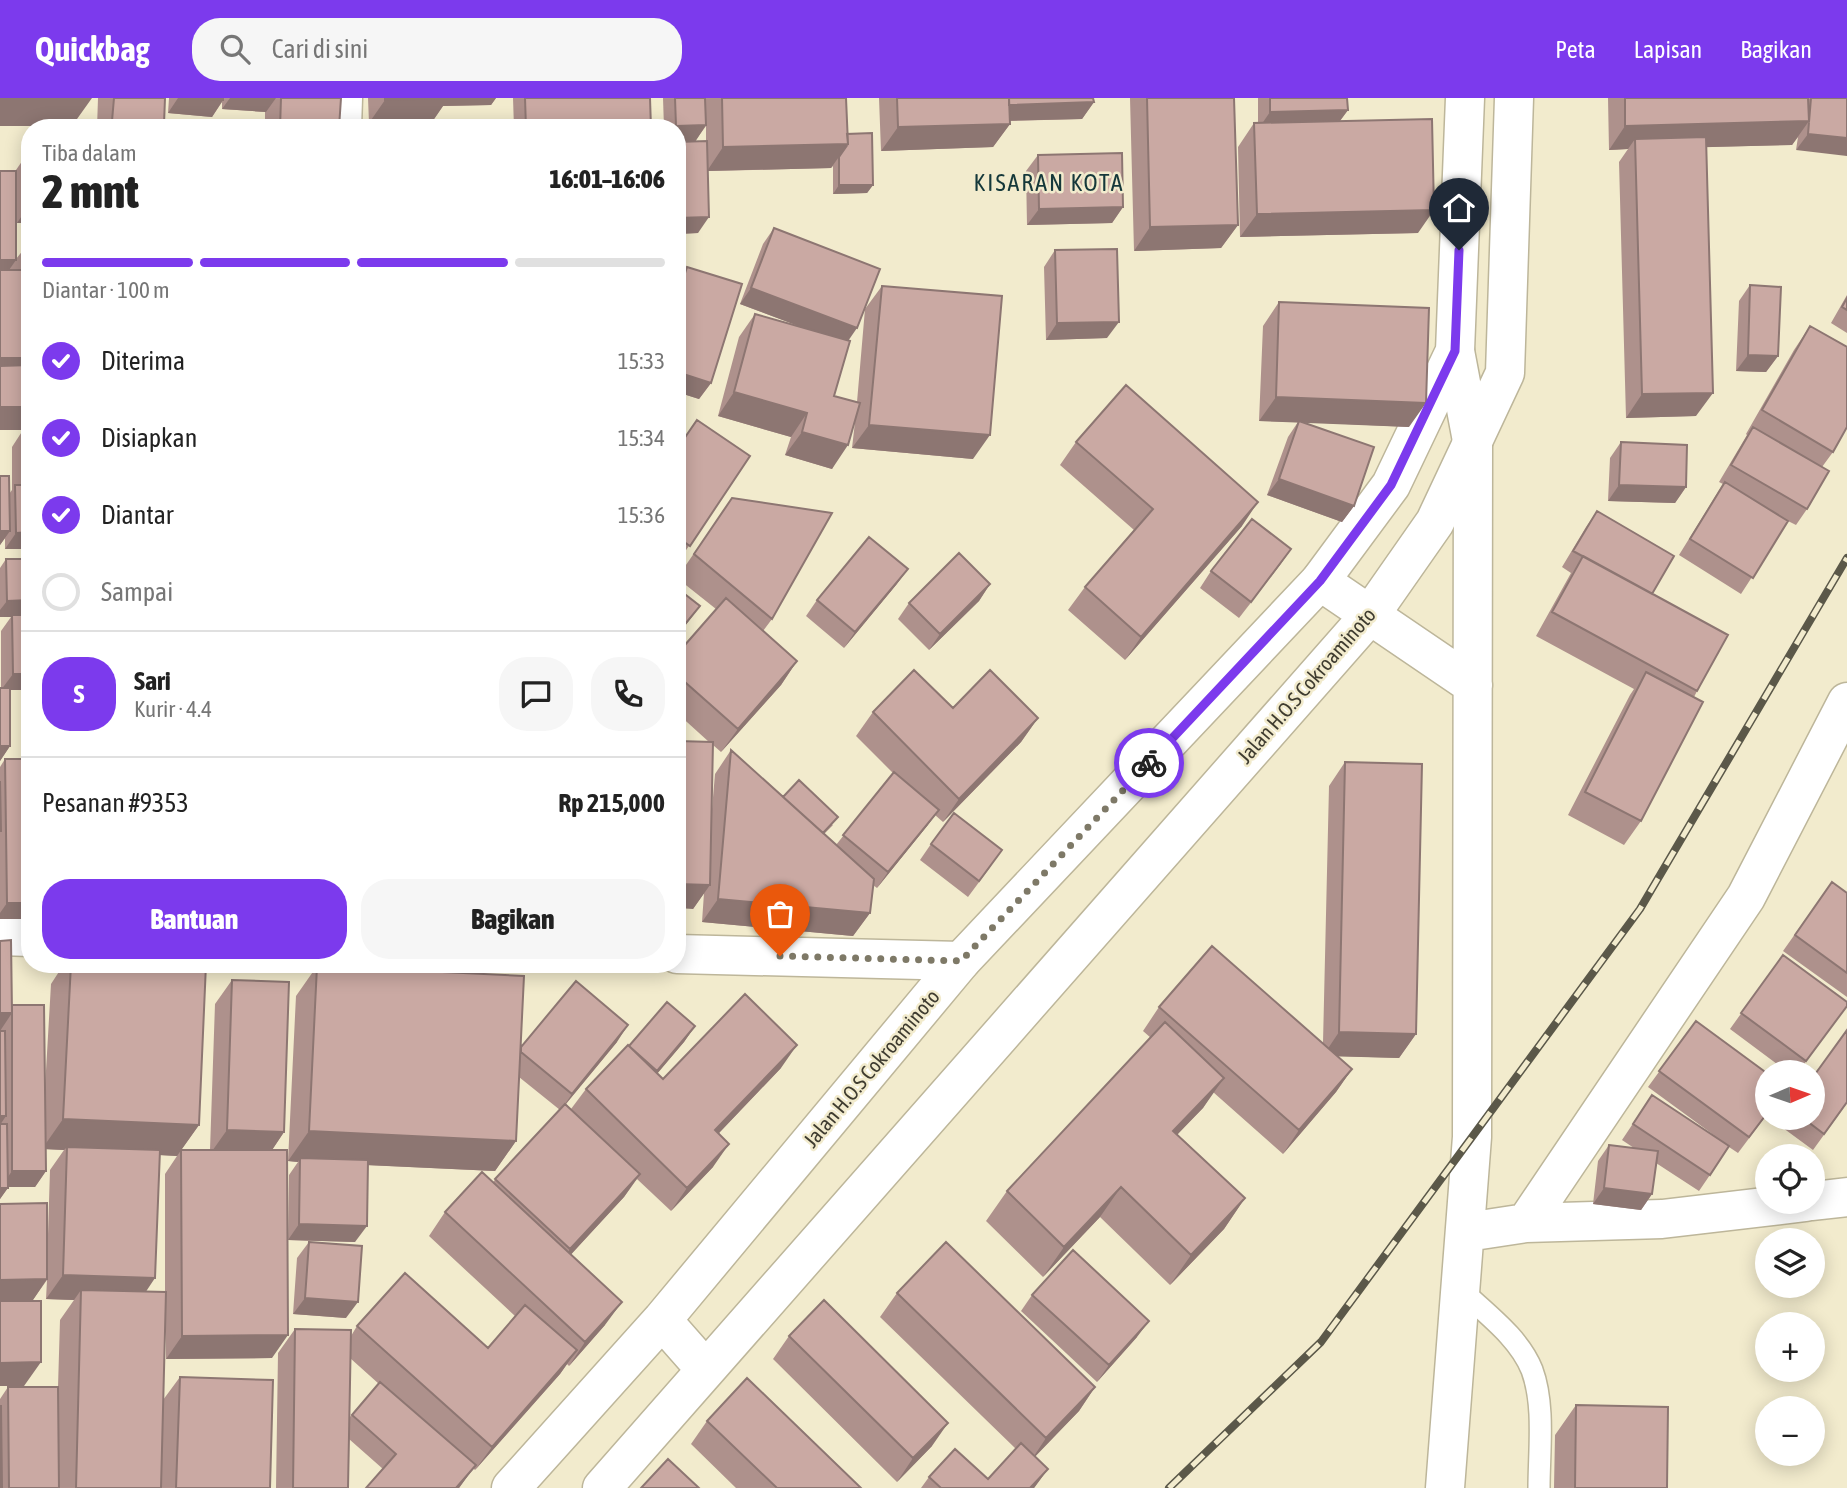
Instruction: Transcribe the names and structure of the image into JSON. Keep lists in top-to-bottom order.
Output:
{
  "streets": {
    "main road": ["Jalan H.O.S Cokroaminoto"]
  },
  "districts": ["KISARAN KOTA"],
  "north": "right",
  "page": {
    "header": "Quickbag",
    "search": "Cari di sini",
    "nav": ["Peta", "Lapisan", "Bagikan"],
    "heading": ["2 mnt", "Tiba dalam", "16:01–16:06"],
    "panel": [
      "Sari",
      "Kurir · 4.4",
      "Pesanan #9353",
      "Rp 215,000"
    ],
    "bar": "Diantar · 100 m",
    "list": [
      ["Diterima", "15:33"],
      ["Disiapkan", "15:34"],
      ["Diantar", "15:36"],
      "Sampai"
    ],
    "round": "S",
    "buttons": ["Bantuan", "Bagikan"],
    "map_buttons": ["+", "−"]
  }
}
